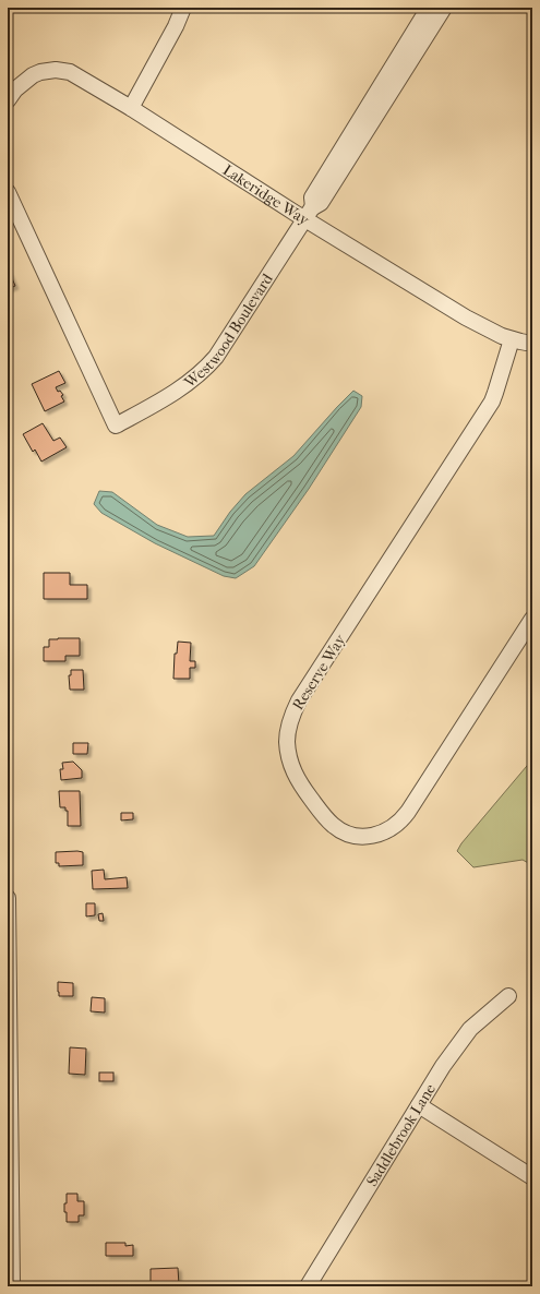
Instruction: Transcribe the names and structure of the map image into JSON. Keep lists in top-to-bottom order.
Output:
{
  "streets": {
    "street": [
      "Lakeridge Way",
      "Westwood Boulevard",
      "Reserve Way",
      "Saddlebrook Lane"
    ]
  },
  "crossings": [
    ["Lakeridge Way", "Westwood Boulevard"],
    ["Lakeridge Way", "Reserve Way"]
  ]
}
